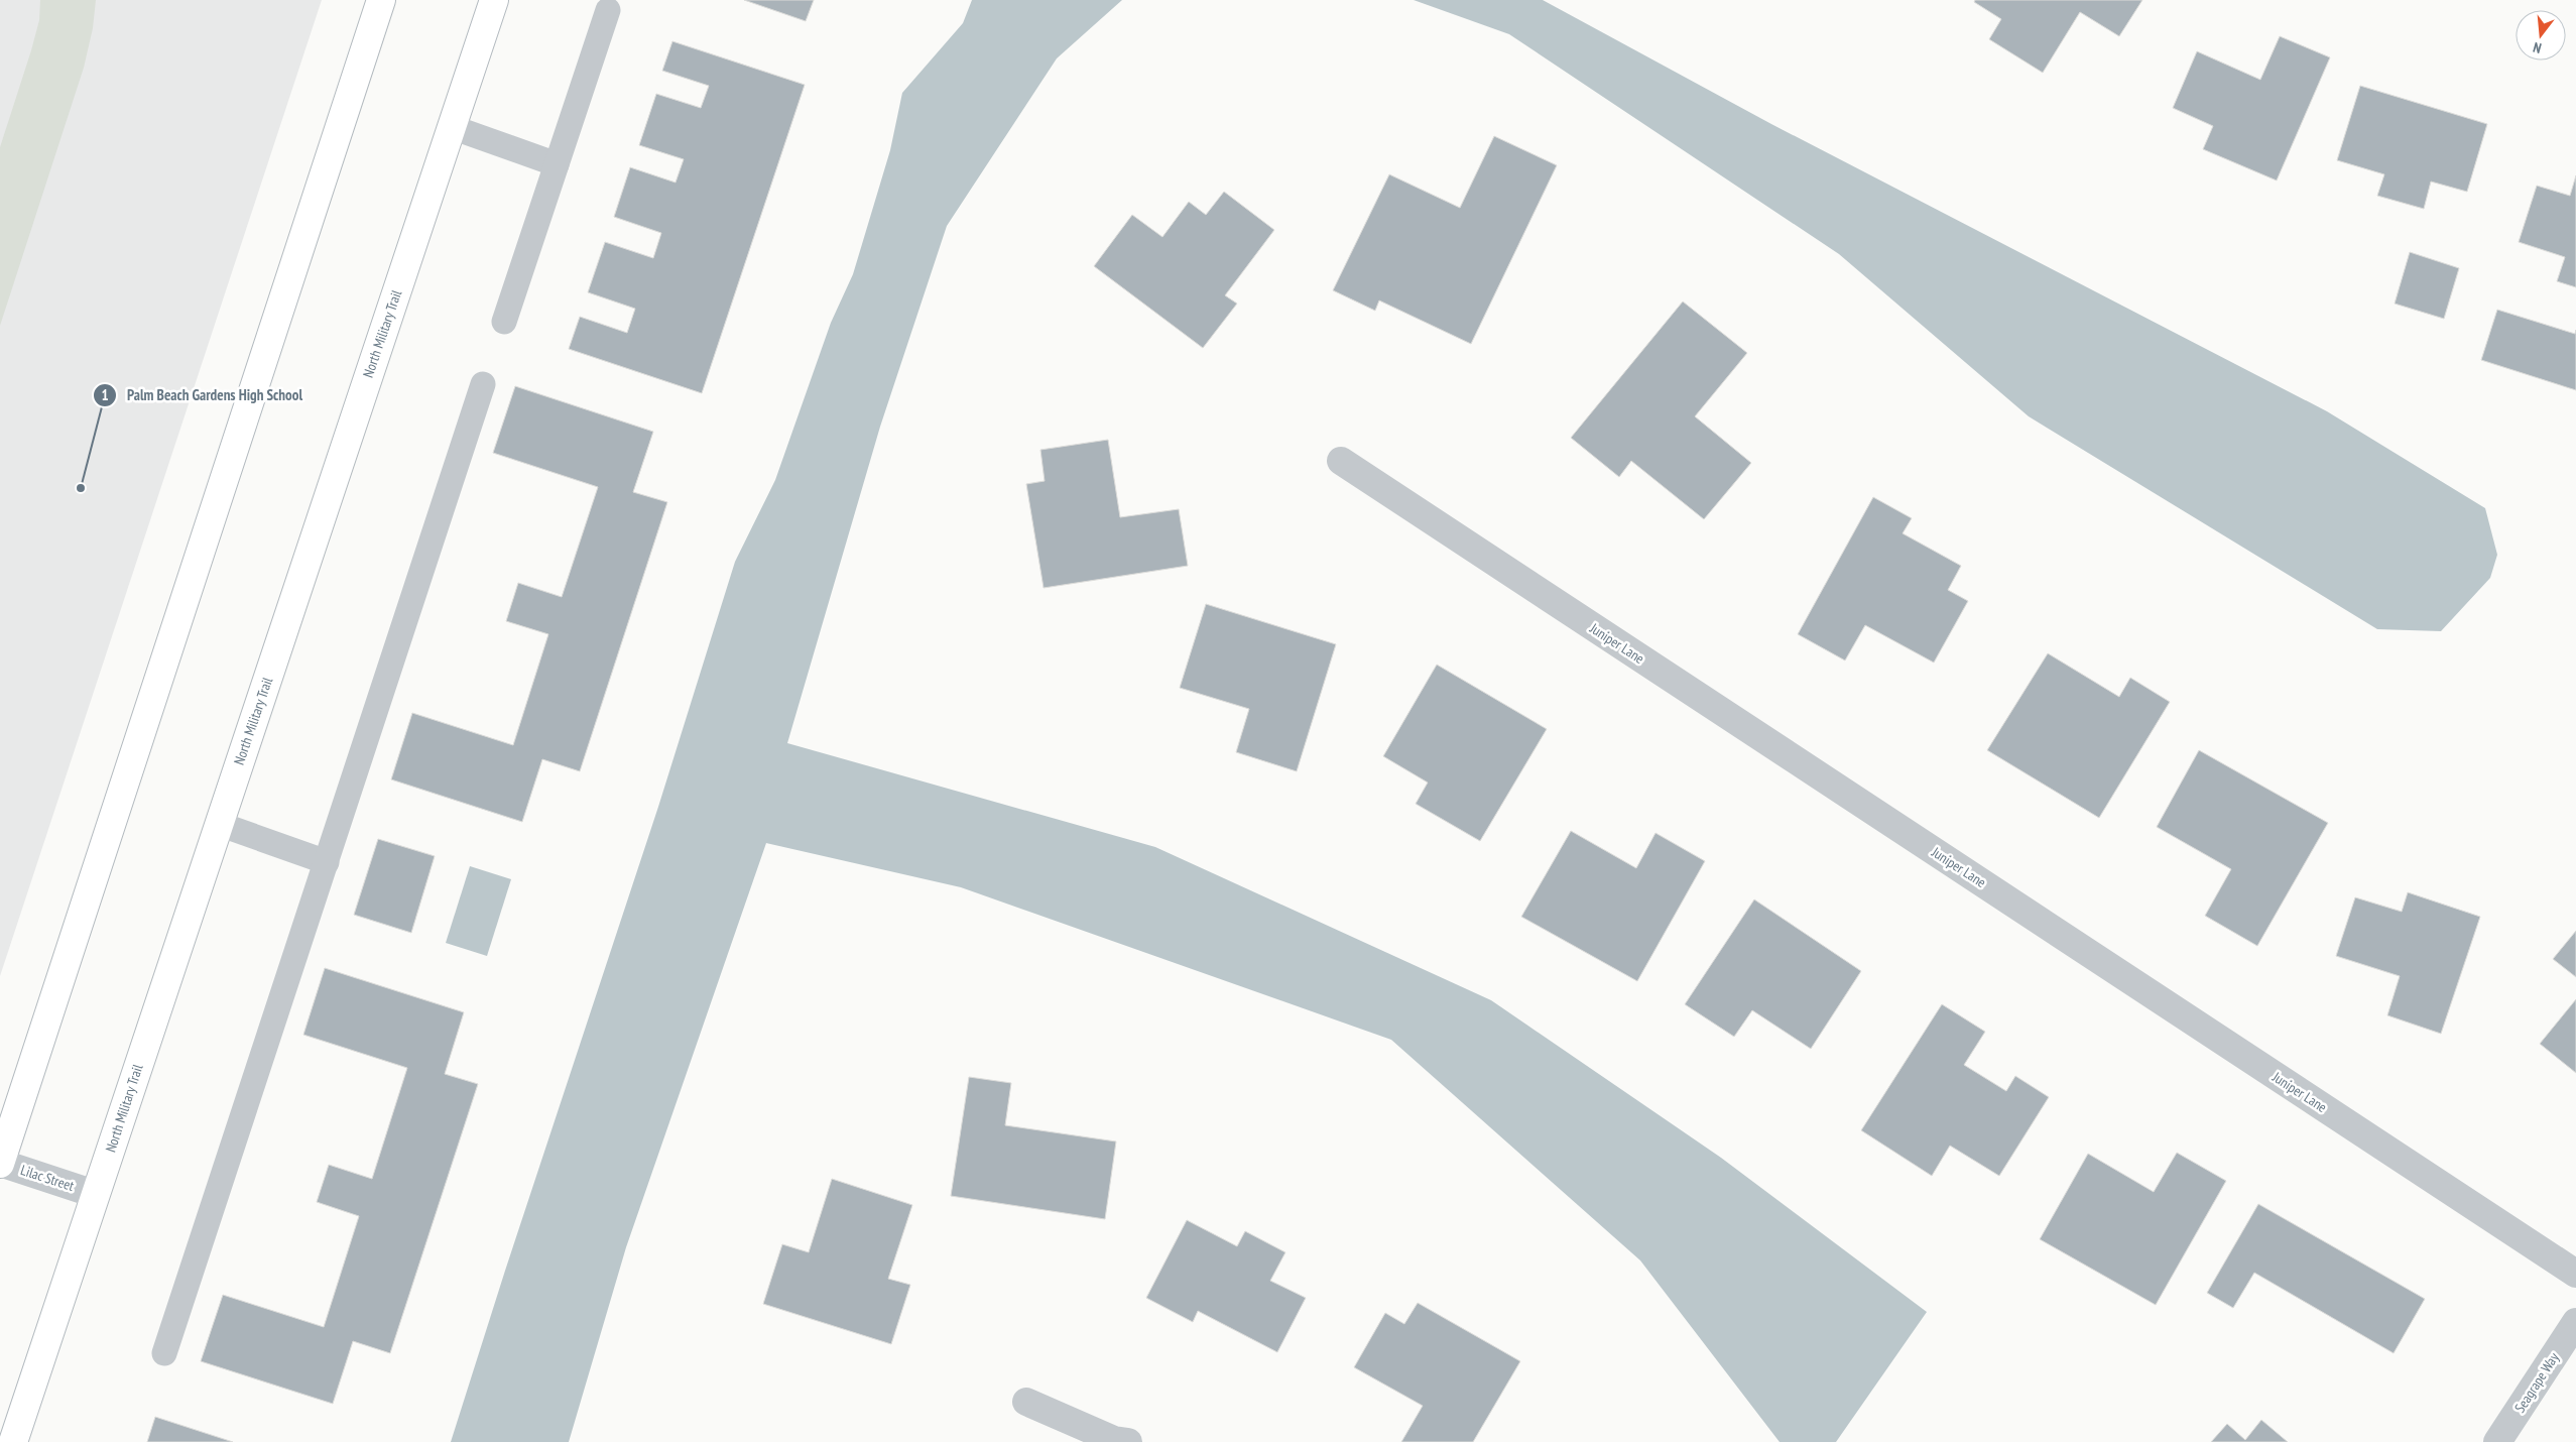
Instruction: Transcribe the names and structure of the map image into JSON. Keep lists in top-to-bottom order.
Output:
{
  "streets": {
    "main road": ["North Military Trail"],
    "street": ["Juniper Lane", "Lilac Street", "Seagrape Way"]
  },
  "crossings": [
    ["North Military Trail", "Lilac Street"]
  ],
  "places": ["Palm Beach Gardens High School"],
  "north": "bottom"
}
